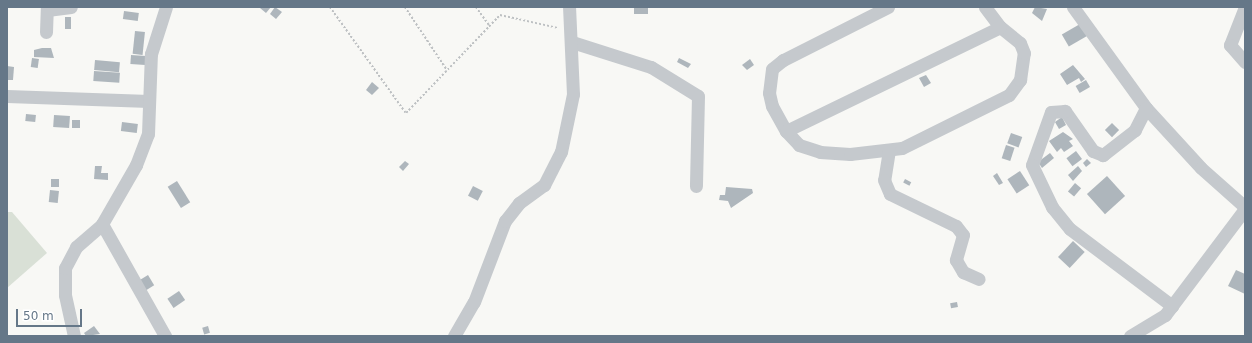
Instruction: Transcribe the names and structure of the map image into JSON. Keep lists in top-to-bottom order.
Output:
{
  "scale_bar": "50 m"
}
